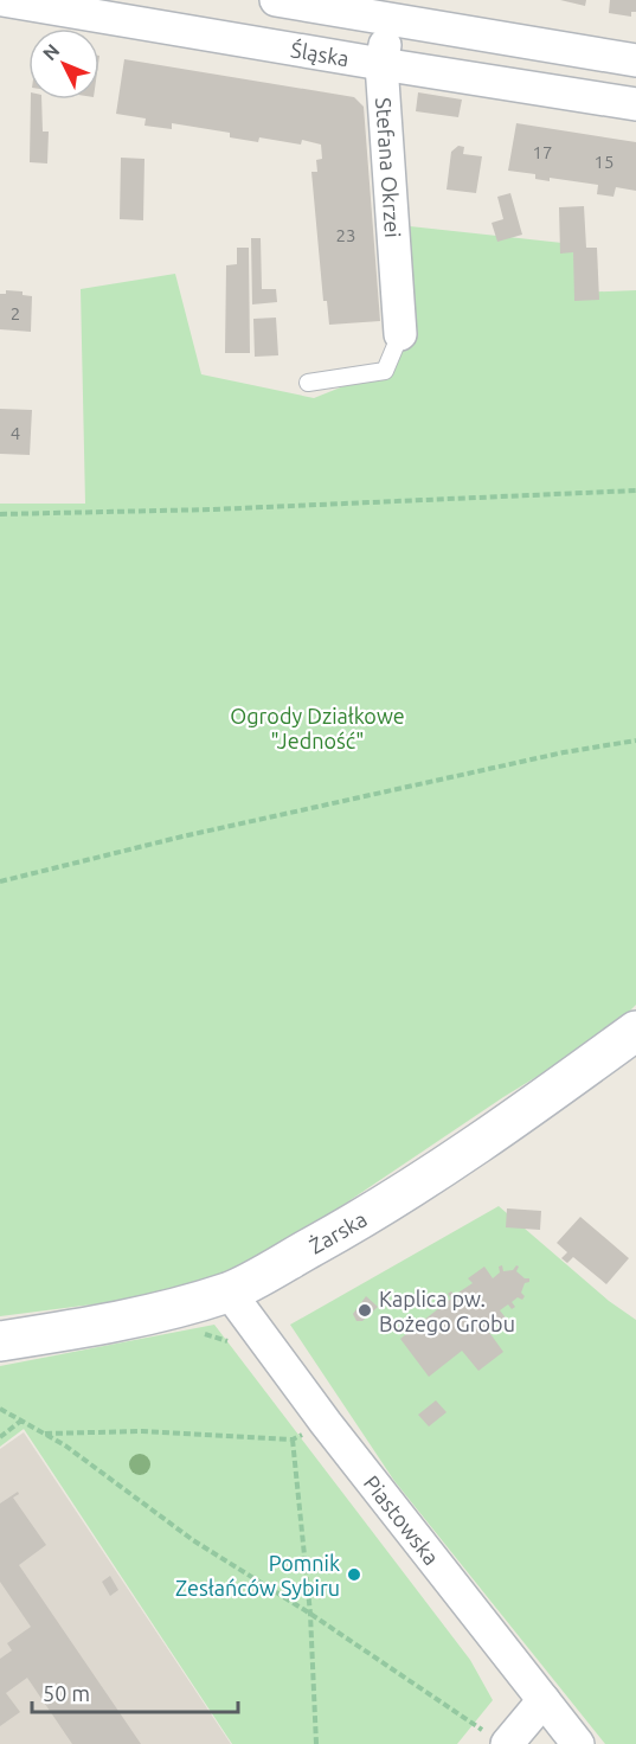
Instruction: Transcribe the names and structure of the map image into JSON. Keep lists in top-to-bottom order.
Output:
{
  "streets": {
    "street": [
      "Śląska",
      "Stefana Okrzei",
      "Żarska",
      "Piastowska"
    ]
  },
  "crossings": [
    ["Śląska", "Stefana Okrzei"],
    ["Żarska", "Piastowska"]
  ],
  "parks": ["Ogrody Działkowe \"Jedność\""],
  "places": ["Kaplica pw. Bożego Grobu", "Pomnik Zesłańców Sybiru"],
  "house_numbers": [
    "17",
    "15",
    "23",
    "2",
    "4"
  ],
  "scale_bar": "50 m",
  "north": "top left"
}
